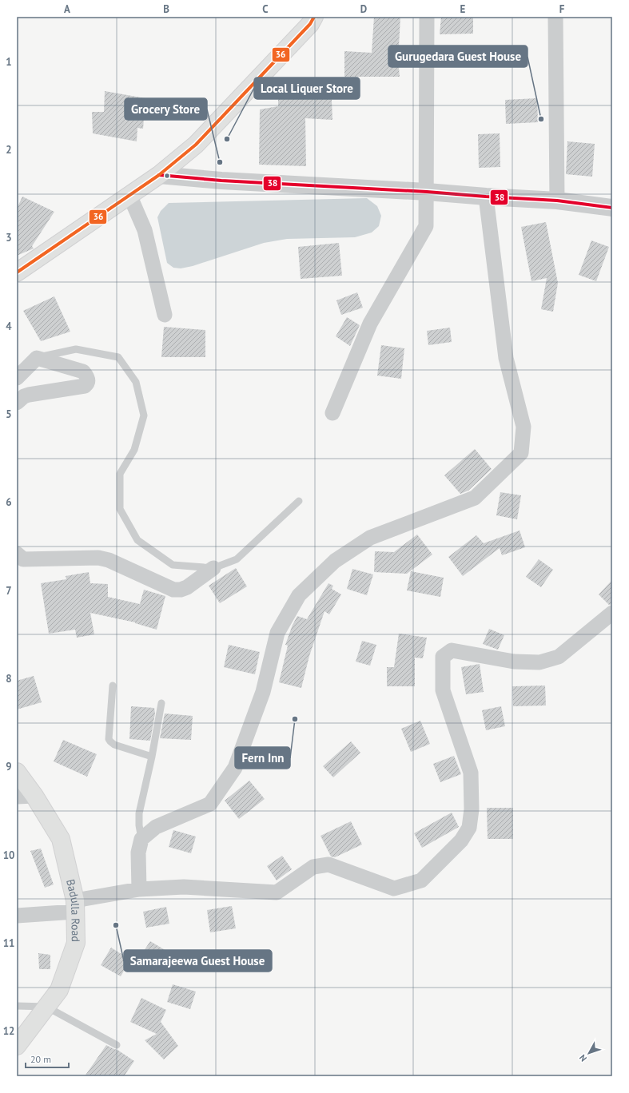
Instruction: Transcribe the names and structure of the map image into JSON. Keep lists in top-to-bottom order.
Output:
{
  "streets": {
    "highway": ["Badulla Road"]
  },
  "places": [
    "Gurugedara Guest House",
    "Local Liquer Store",
    "Grocery Store",
    "Fern Inn",
    "Samarajeewa Guest House"
  ],
  "lines": ["transit line 36", "transit line 38"],
  "scale_bar": "20 m",
  "north": "bottom left",
  "grid": {
    "columns": [
      "A",
      "B",
      "C",
      "D",
      "E",
      "F"
    ],
    "rows": [
      "1",
      "2",
      "3",
      "4",
      "5",
      "6",
      "7",
      "8",
      "9",
      "10",
      "11",
      "12"
    ]
  }
}
